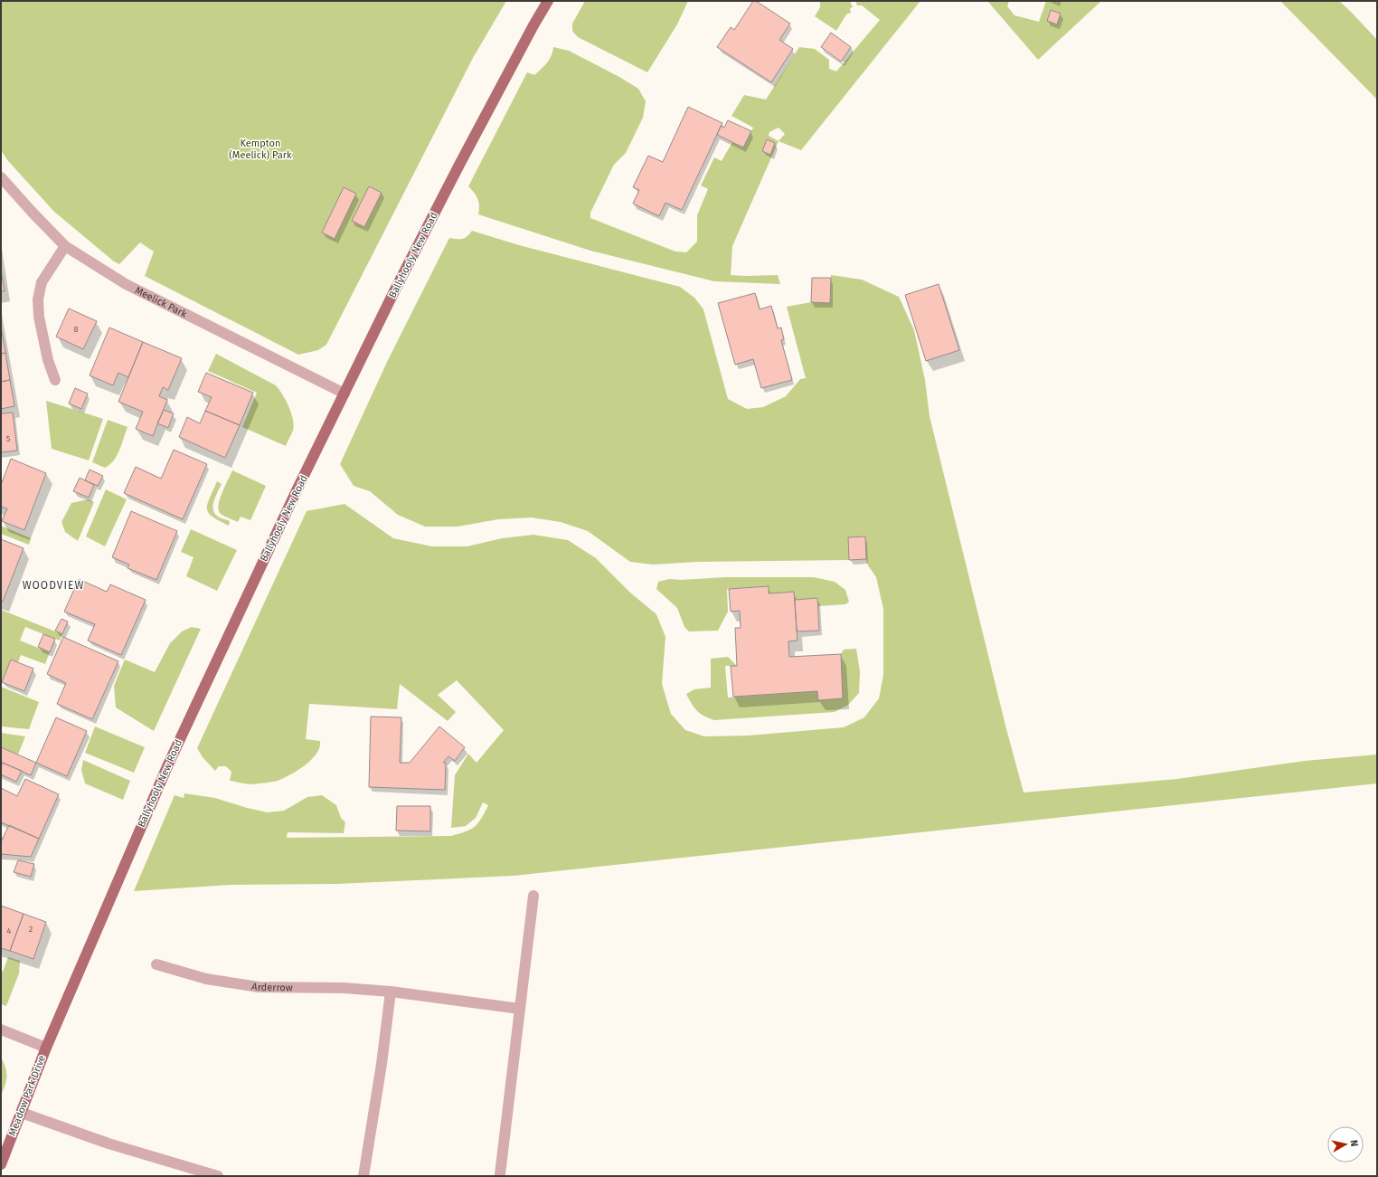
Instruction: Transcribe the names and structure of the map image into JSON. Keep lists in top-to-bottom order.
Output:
{
  "streets": {
    "main road": ["Ballyhooly New Road", "Meadow Park Drive"],
    "street": ["Meelick Park", "Arderrow"]
  },
  "crossings": [
    ["Ballyhooly New Road", "Meelick Park"],
    ["Ballyhooly New Road", "Meadow Park Drive"]
  ],
  "districts": ["WOODVIEW"],
  "parks": ["Kempton (Meelick) Park"],
  "house_numbers": [
    "8",
    "5",
    "2",
    "4"
  ],
  "north": "right"
}
